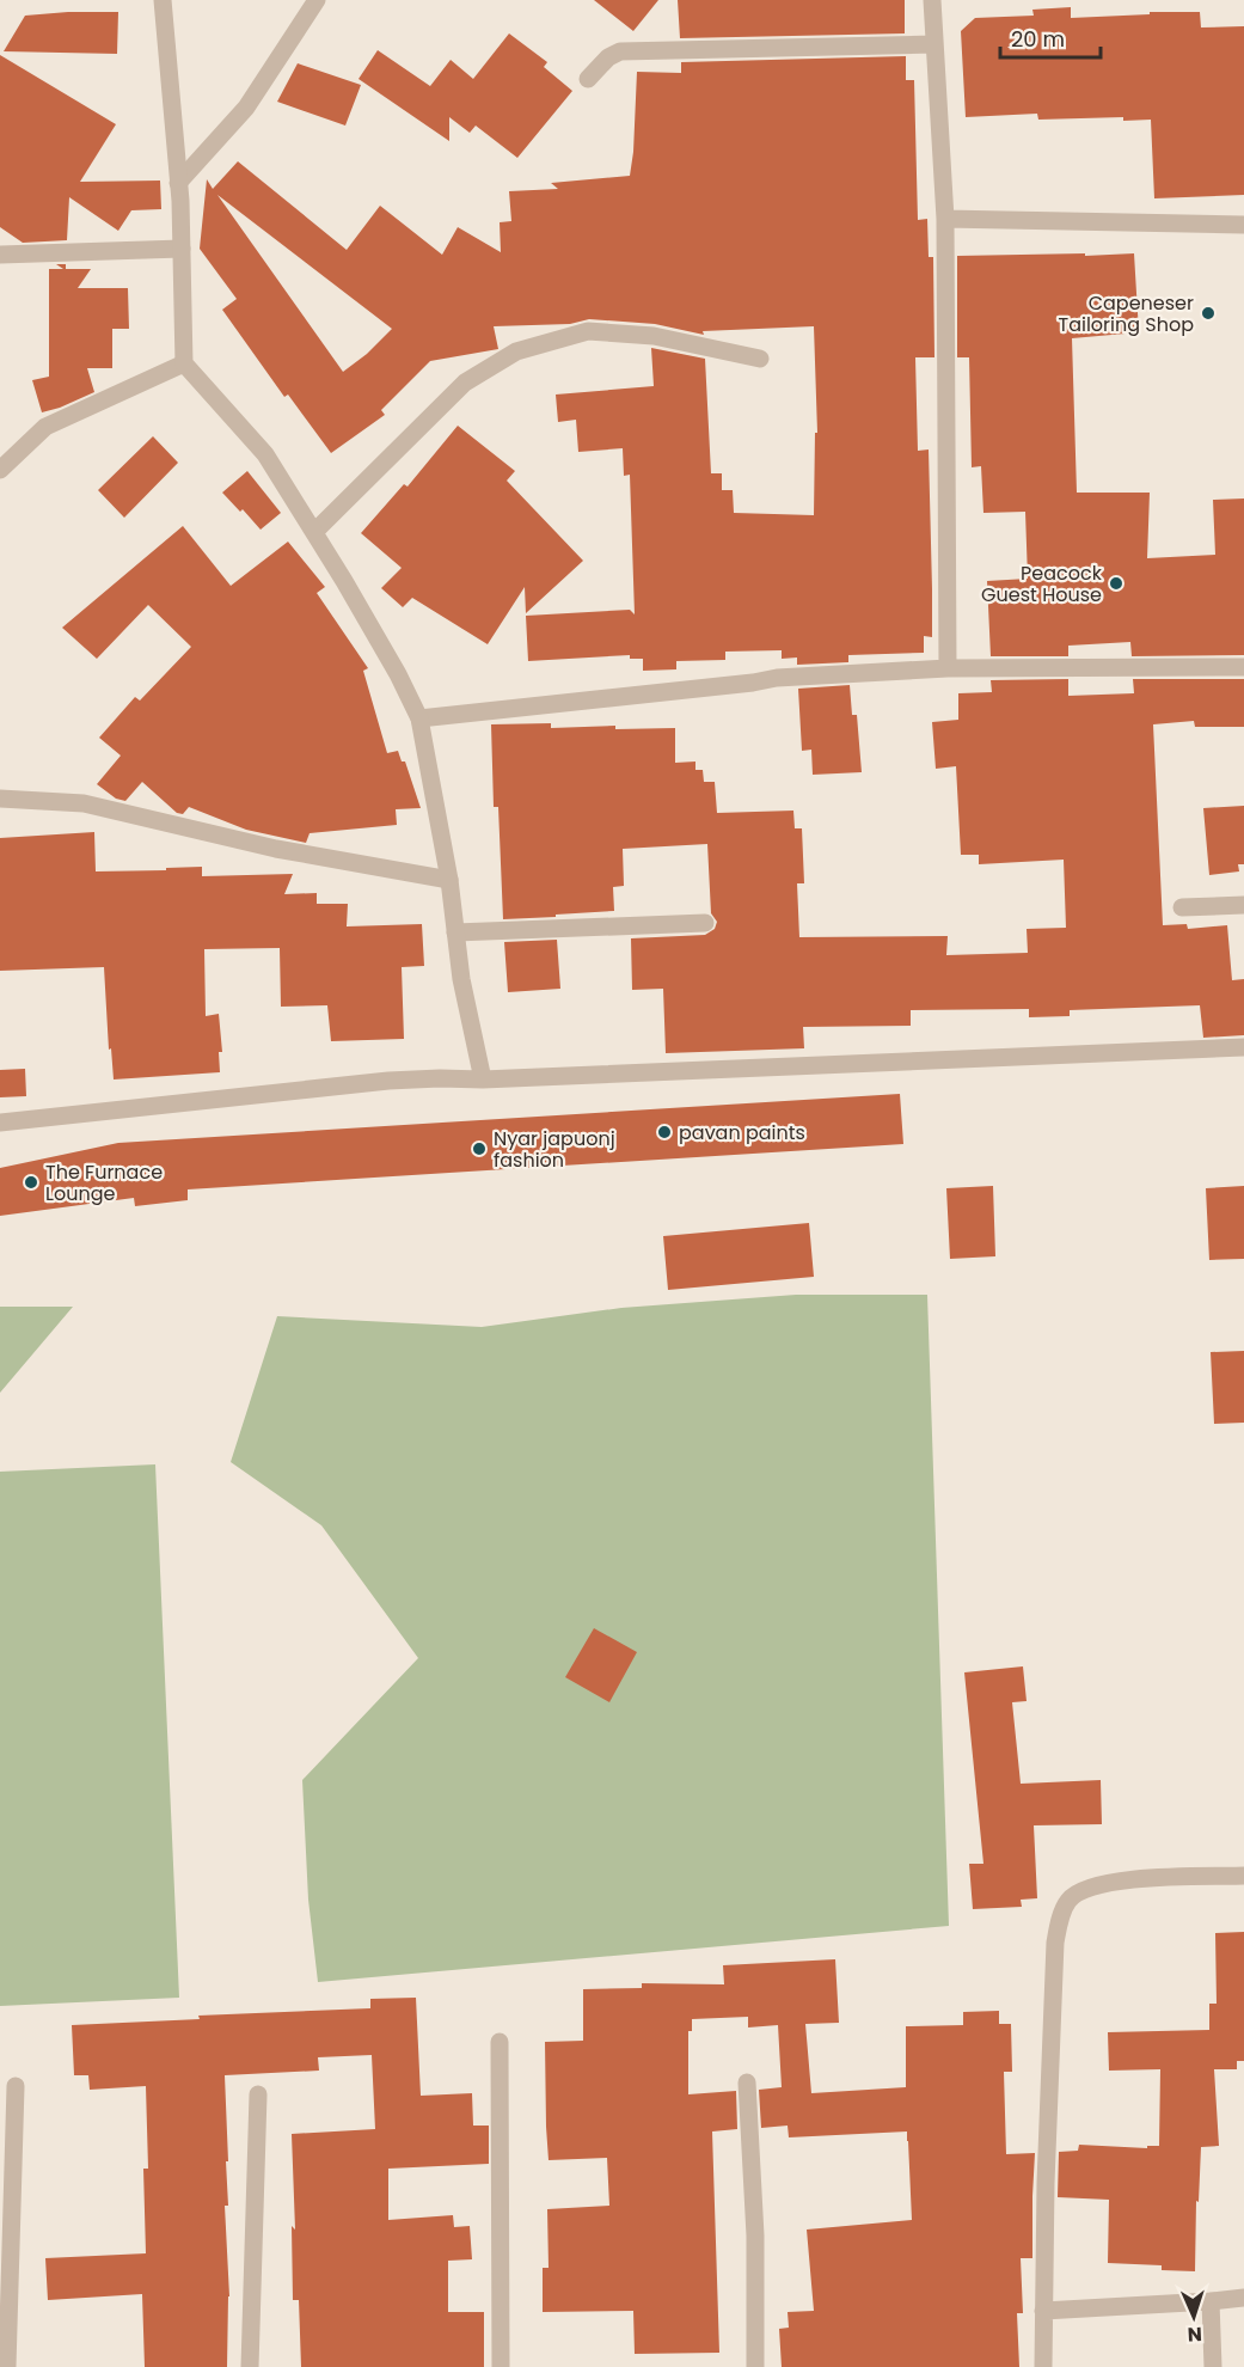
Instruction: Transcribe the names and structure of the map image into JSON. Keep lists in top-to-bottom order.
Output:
{
  "places": [
    "Capeneser Tailoring Shop",
    "Peacock Guest House",
    "pavan paints",
    "Nyar japuonj fashion",
    "The Furnace Lounge"
  ],
  "scale_bar": "20 m",
  "north": "bottom"
}
